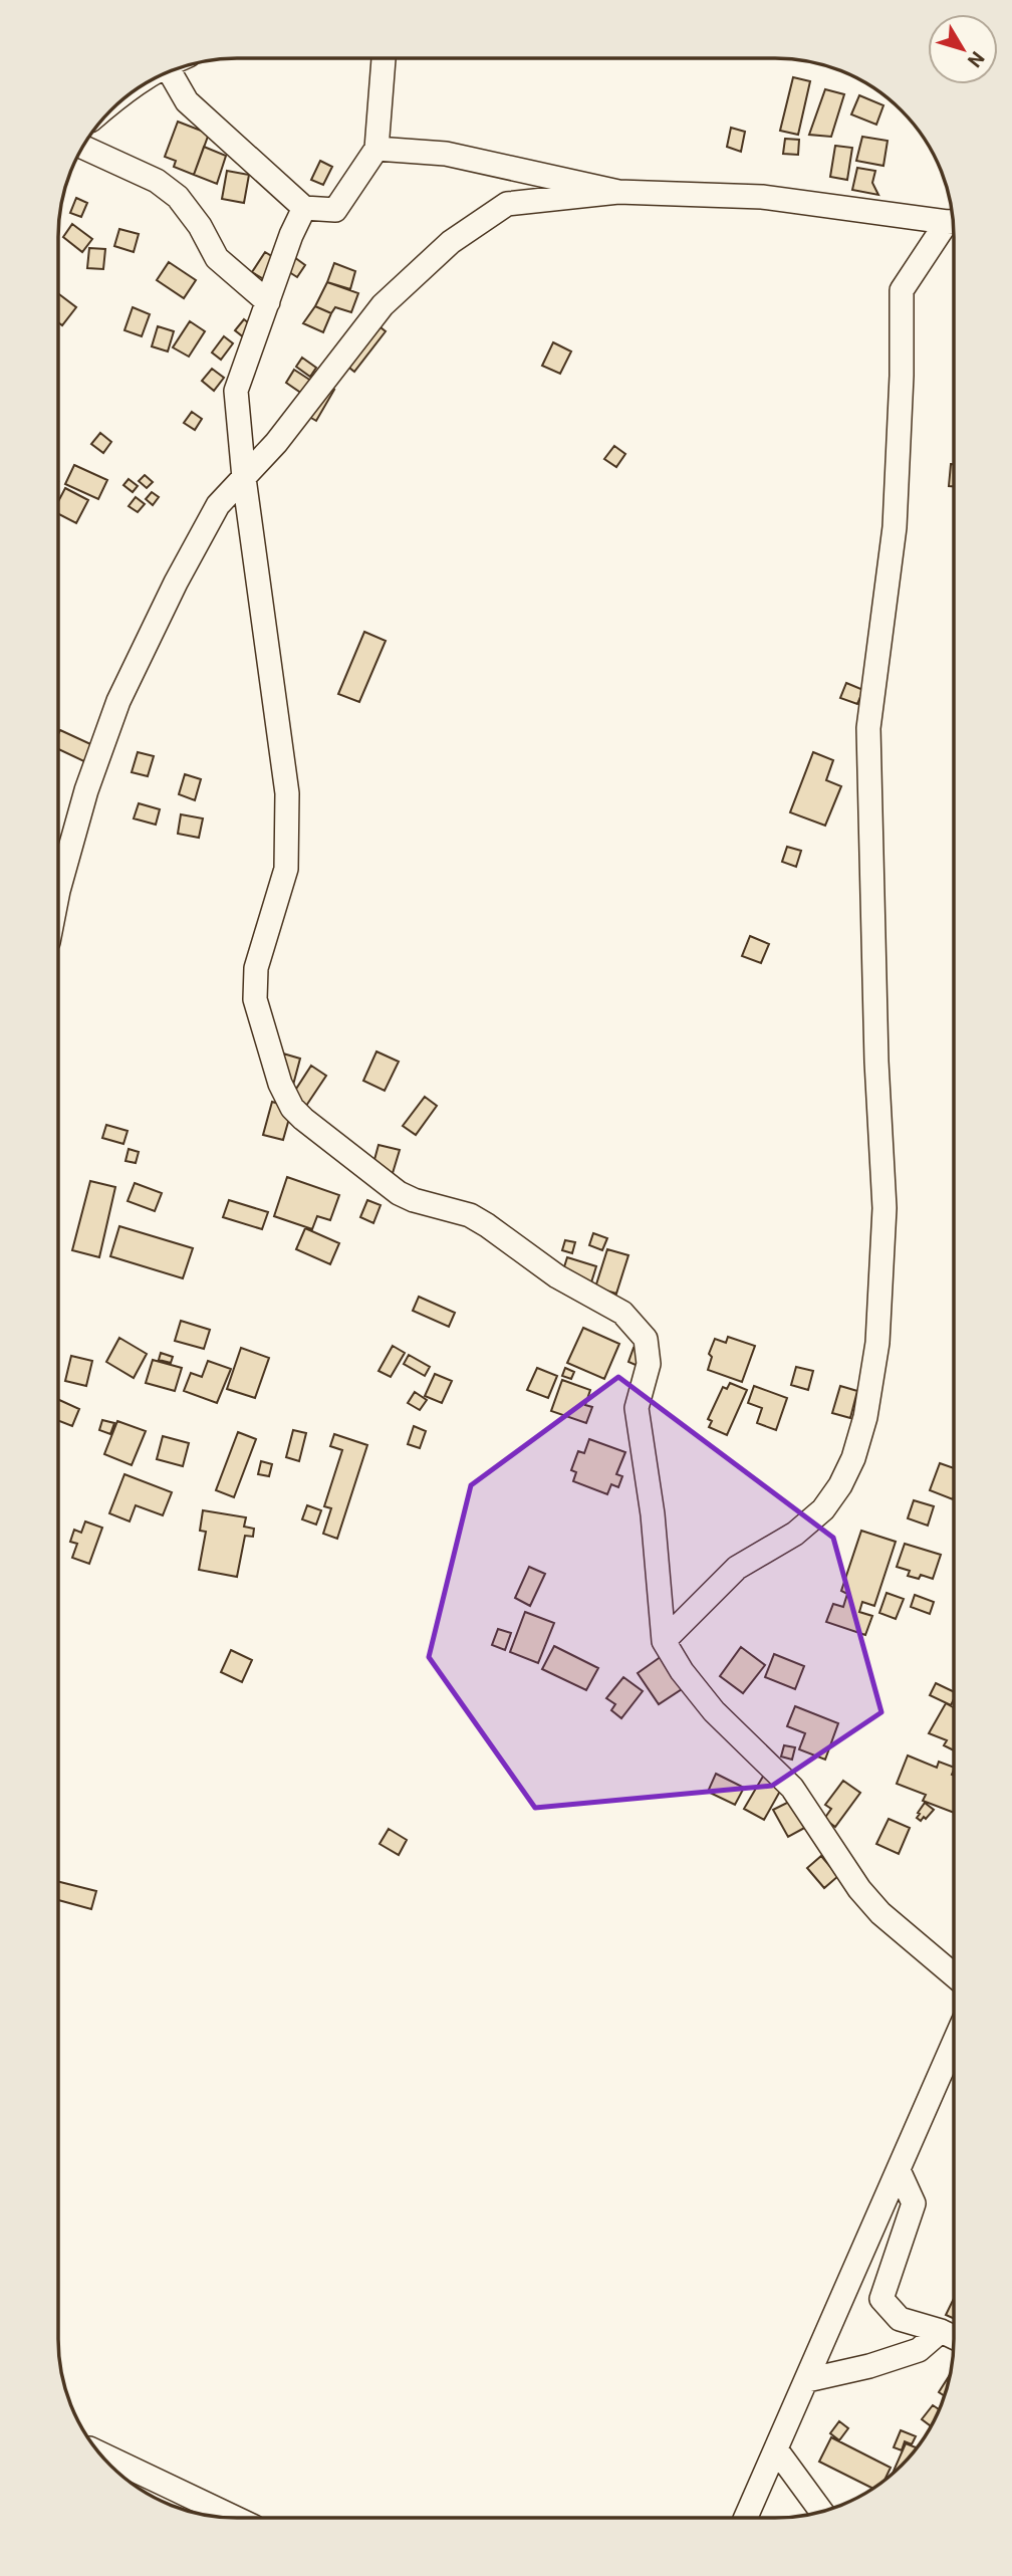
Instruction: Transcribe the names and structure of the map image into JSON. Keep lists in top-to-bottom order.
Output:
{
  "north": "bottom right"
}
